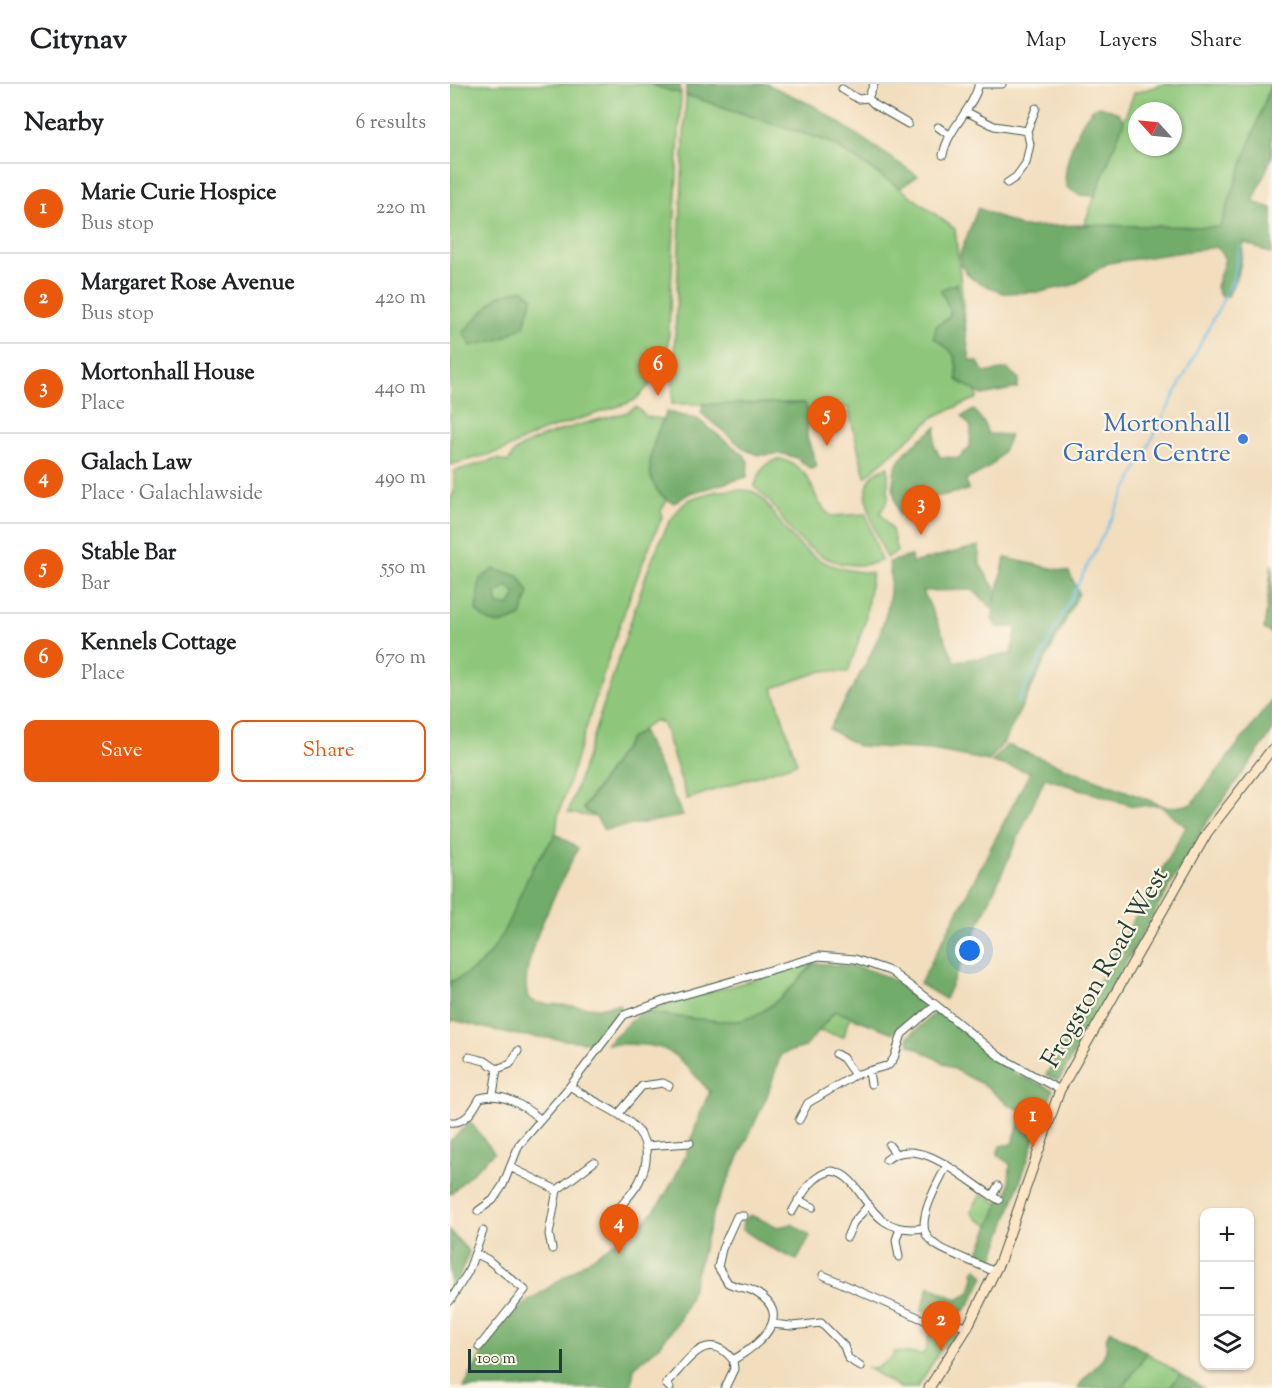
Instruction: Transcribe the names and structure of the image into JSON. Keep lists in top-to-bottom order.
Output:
{
  "streets": {
    "main road": ["Frogston Road West"]
  },
  "places": ["Mortonhall Garden Centre"],
  "scale_bar": "100 m",
  "north": "top left",
  "page": {
    "header": "Citynav",
    "nav": ["Map", "Layers", "Share"],
    "heading": ["Nearby", "6 results"],
    "list": [
      {
        "mark": "1",
        "name": "Marie Curie Hospice",
        "note": "Bus stop",
        "value": "220 m"
      },
      {
        "mark": "2",
        "name": "Margaret Rose Avenue",
        "note": "Bus stop",
        "value": "420 m"
      },
      {
        "mark": "3",
        "name": "Mortonhall House",
        "note": "Place",
        "value": "440 m"
      },
      {
        "mark": "4",
        "name": "Galach Law",
        "note": "Place · Galachlawside",
        "value": "490 m"
      },
      {
        "mark": "5",
        "name": "Stable Bar",
        "note": "Bar",
        "value": "550 m"
      },
      {
        "mark": "6",
        "name": "Kennels Cottage",
        "note": "Place",
        "value": "670 m"
      }
    ],
    "pins": [
      "6",
      "5",
      "3",
      "1",
      "4",
      "2"
    ],
    "buttons": ["Save", "Share"],
    "map_buttons": ["+", "−"],
    "scale": "100 m"
  }
}
